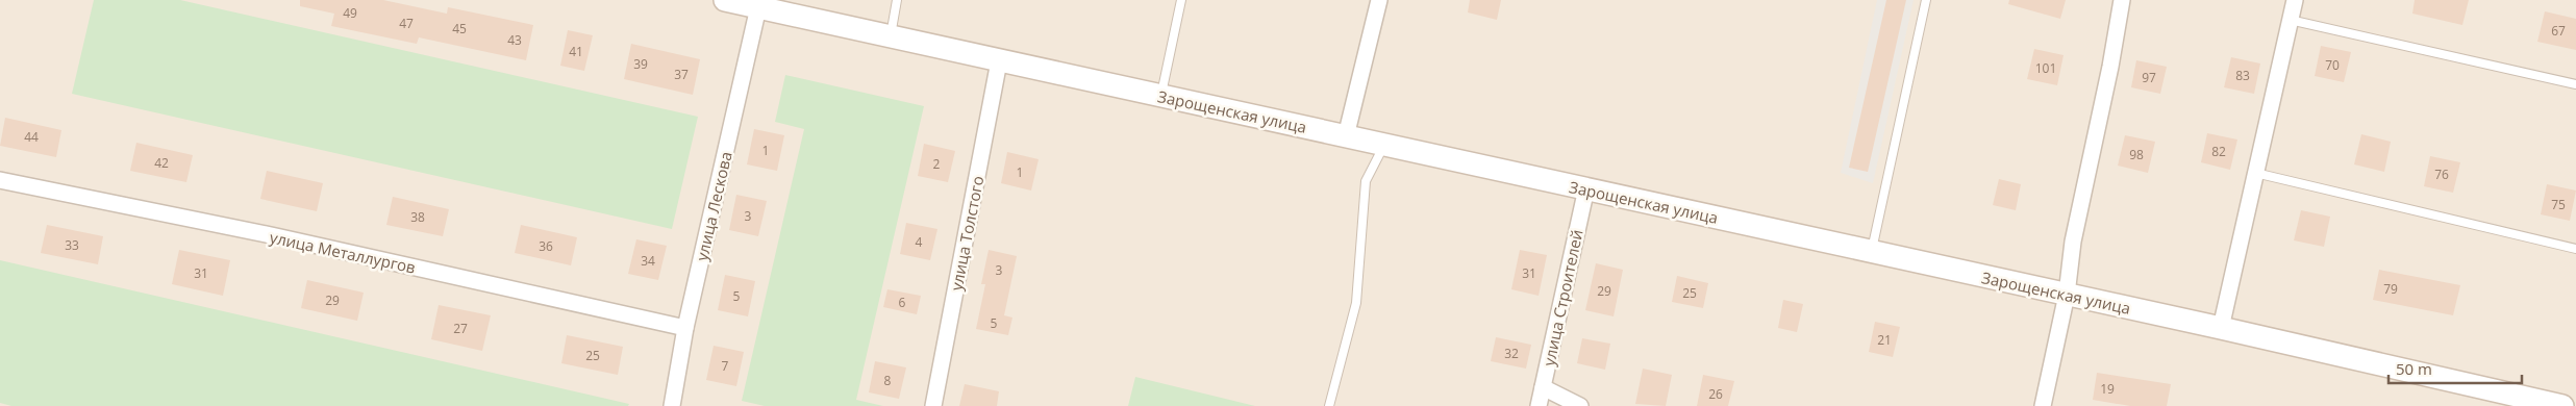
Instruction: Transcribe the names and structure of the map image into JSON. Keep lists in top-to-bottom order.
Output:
{
  "streets": {
    "street": [
      "Зарощенская улица",
      "улица Лескова",
      "улица Толстого",
      "улица Металлургов",
      "улица Строителей"
    ]
  },
  "crossings": [
    ["Зарощенская улица", "улица Лескова"],
    ["Зарощенская улица", "улица Толстого"],
    ["Зарощенская улица", "улица Строителей"],
    ["улица Лескова", "улица Металлургов"]
  ],
  "house_numbers": [
    "49",
    "47",
    "45",
    "67",
    "43",
    "41",
    "39",
    "70",
    "101",
    "37",
    "83",
    "97",
    "44",
    "1",
    "82",
    "98",
    "42",
    "2",
    "1",
    "76",
    "75",
    "3",
    "38",
    "4",
    "33",
    "36",
    "34",
    "3",
    "31",
    "31",
    "79",
    "29",
    "25",
    "5",
    "29",
    "6",
    "5",
    "27",
    "21",
    "32",
    "25",
    "7",
    "8",
    "19",
    "26"
  ],
  "scale_bar": "50 m"
}
